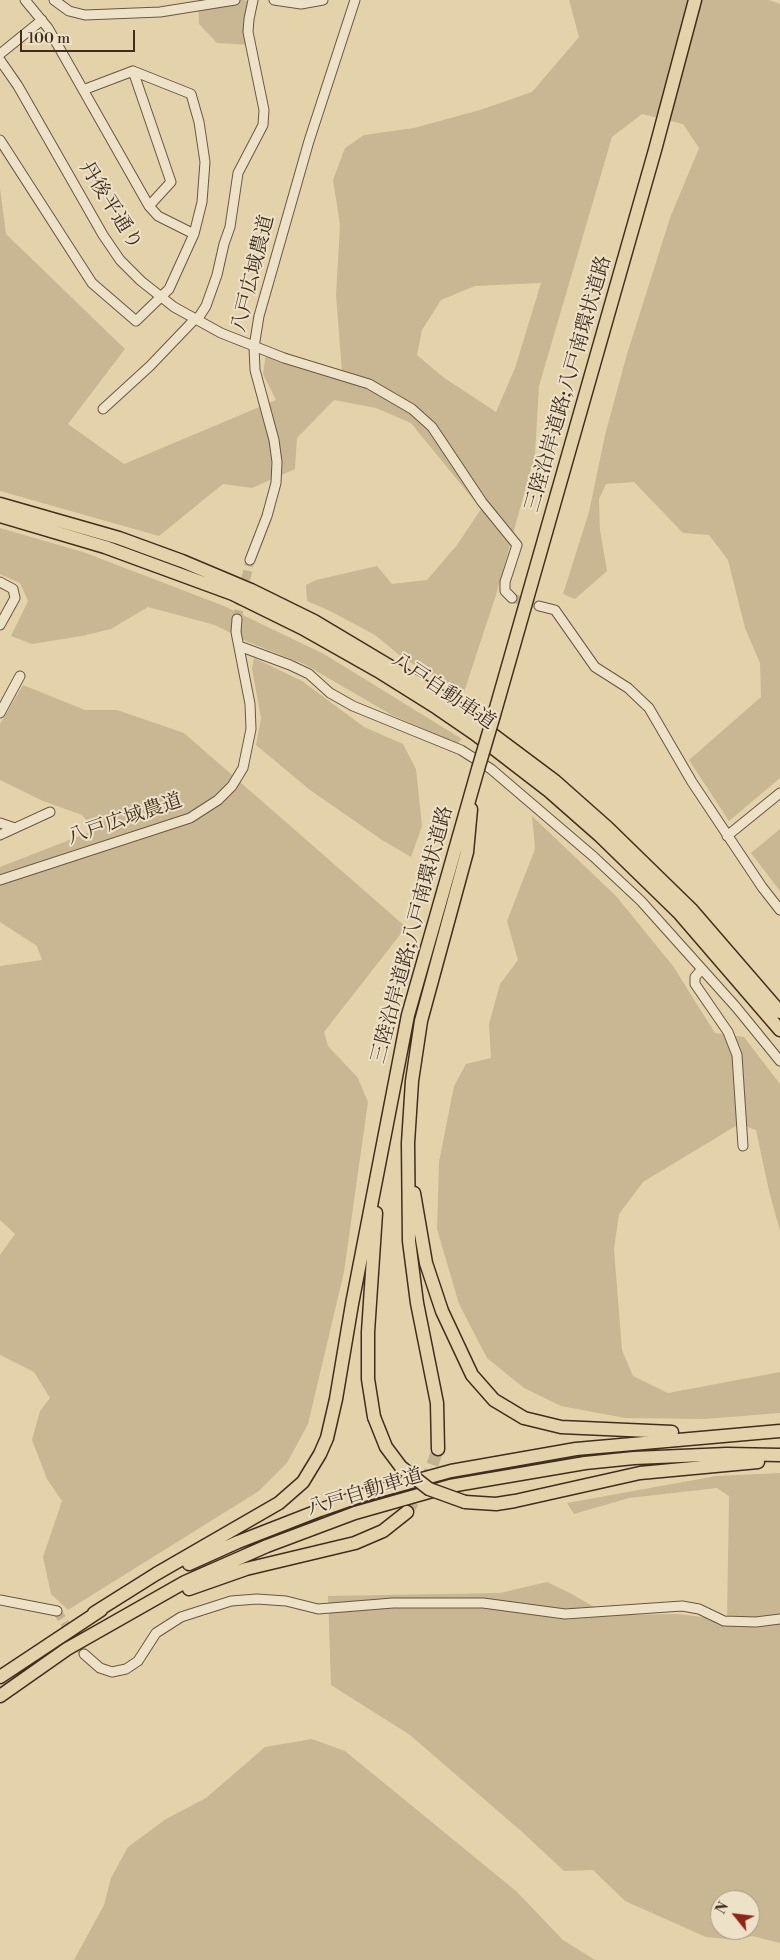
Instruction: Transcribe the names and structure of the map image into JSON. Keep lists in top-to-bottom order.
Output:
{
  "streets": {
    "highway": ["三陸沿岸道路;八戸南環状道路", "八戸自動車道"],
    "street": ["丹後平通り", "八戸広域農道"]
  },
  "crossings": [
    ["丹後平通り", "八戸広域農道"]
  ],
  "scale_bar": "100 m",
  "north": "top left"
}
